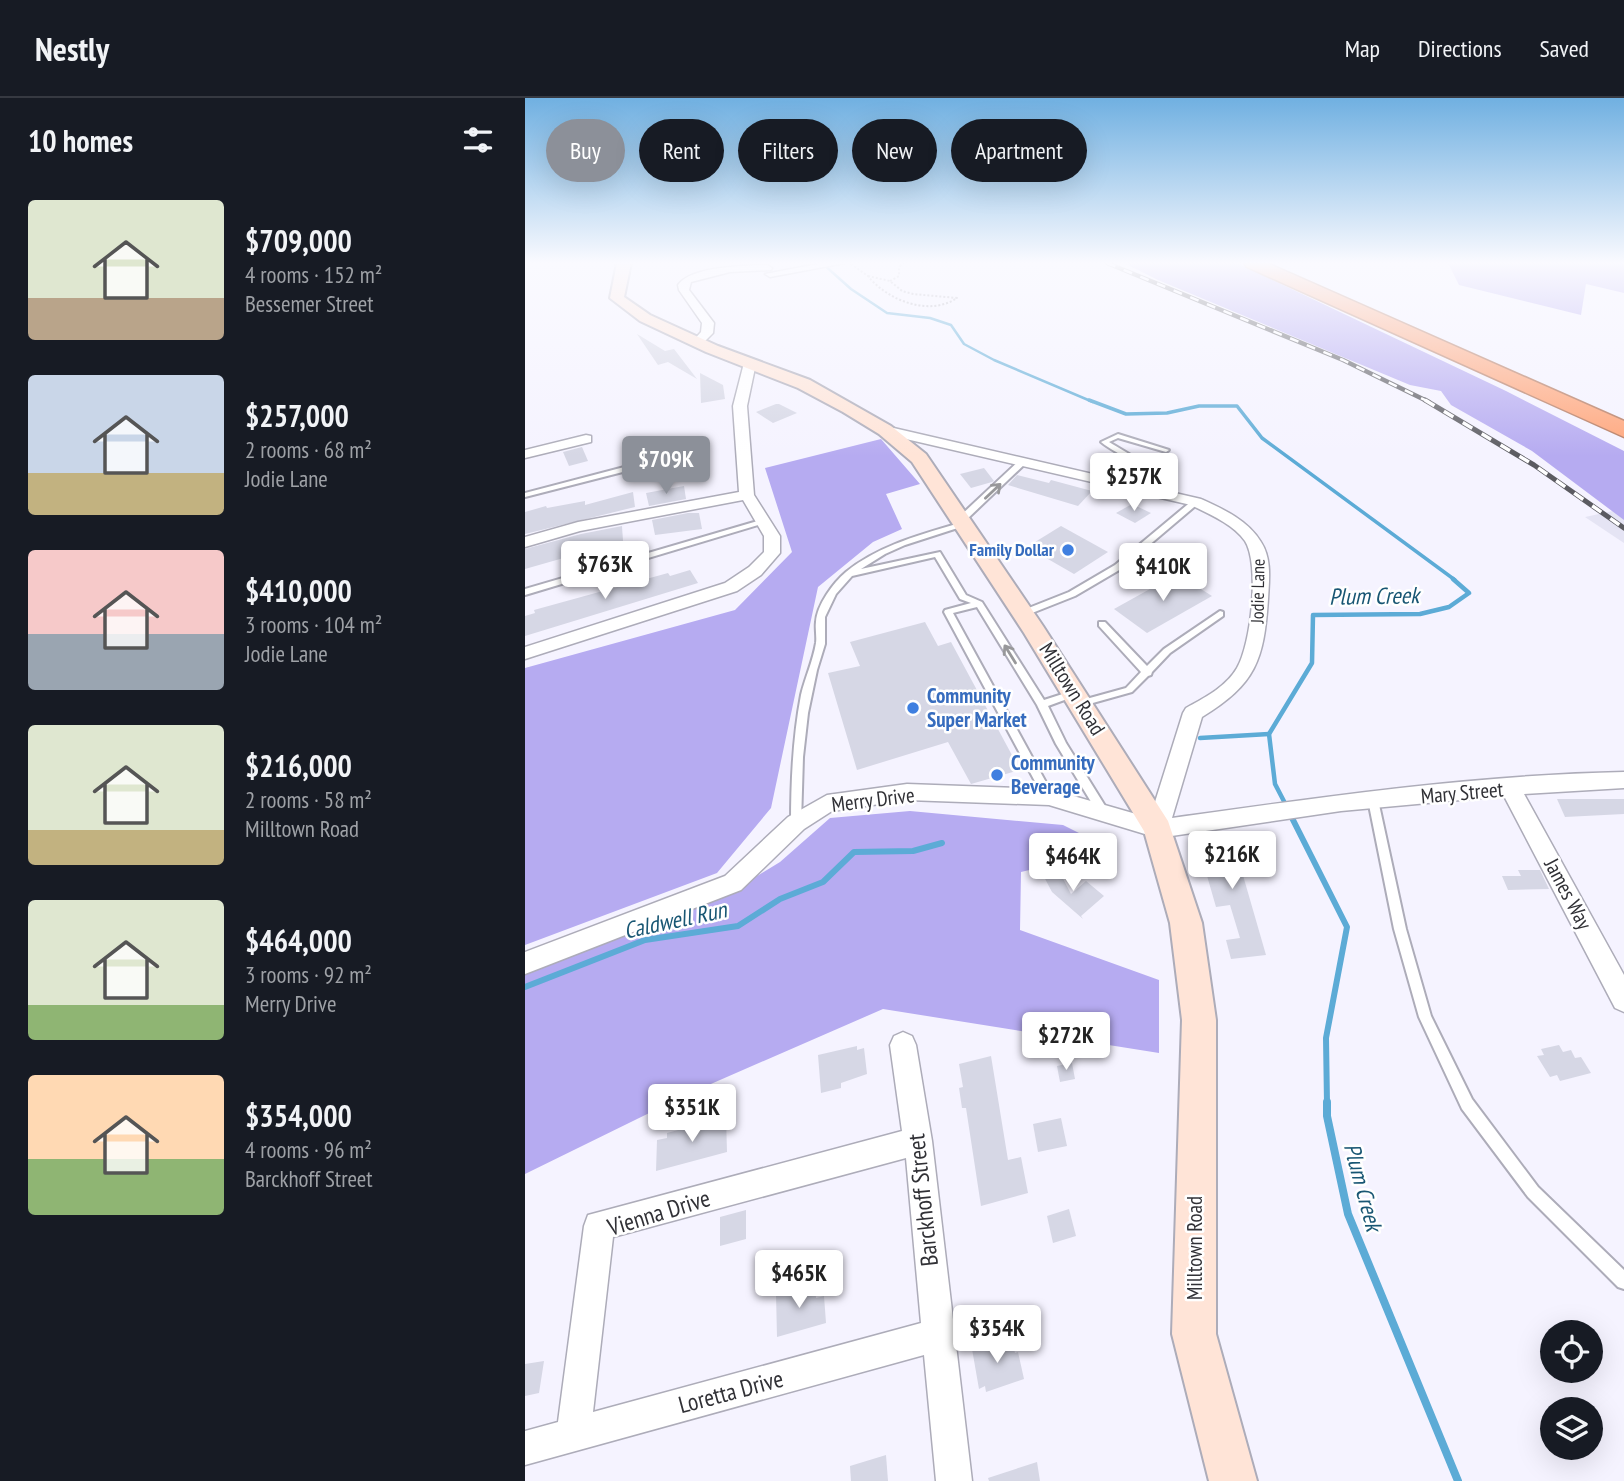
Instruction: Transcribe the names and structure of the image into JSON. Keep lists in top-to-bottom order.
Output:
{
  "streets": {
    "street": [
      "Jodie Lane",
      "Milltown Road",
      "Mary Street",
      "Merry Drive",
      "James Way",
      "Barckhoff Street",
      "Vienna Drive",
      "Loretta Drive"
    ]
  },
  "crossings": [
    ["Jodie Lane", "Milltown Road"],
    ["Jodie Lane", "Merry Drive"],
    ["Milltown Road", "Merry Drive"],
    ["Mary Street", "Merry Drive"],
    ["Mary Street", "James Way"],
    ["Barckhoff Street", "Vienna Drive"],
    ["Barckhoff Street", "Loretta Drive"],
    ["Vienna Drive", "Loretta Drive"]
  ],
  "water": ["Plum Creek", "Caldwell Run"],
  "places": ["Family Dollar", "Community Super Market", "Community Beverage"],
  "page": {
    "header": "Nestly",
    "nav": ["Map", "Directions", "Saved"],
    "heading": "10 homes",
    "chip": [
      "Buy",
      "Rent",
      "Filters",
      "New",
      "Apartment"
    ],
    "list": [
      {
        "name": "$709,000",
        "note": "4 rooms · 152 m² · Bessemer Street"
      },
      {
        "name": "$257,000",
        "note": "2 rooms · 68 m² · Jodie Lane"
      },
      {
        "name": "$410,000",
        "note": "3 rooms · 104 m² · Jodie Lane"
      },
      {
        "name": "$216,000",
        "note": "2 rooms · 58 m² · Milltown Road"
      },
      {
        "name": "$464,000",
        "note": "3 rooms · 92 m² · Merry Drive"
      },
      {
        "name": "$354,000",
        "note": "4 rooms · 96 m² · Barckhoff Street"
      }
    ],
    "price": [
      "$709K",
      "$257K",
      "$763K",
      "$410K",
      "$216K",
      "$464K",
      "$272K",
      "$351K",
      "$465K",
      "$354K"
    ]
  }
}
